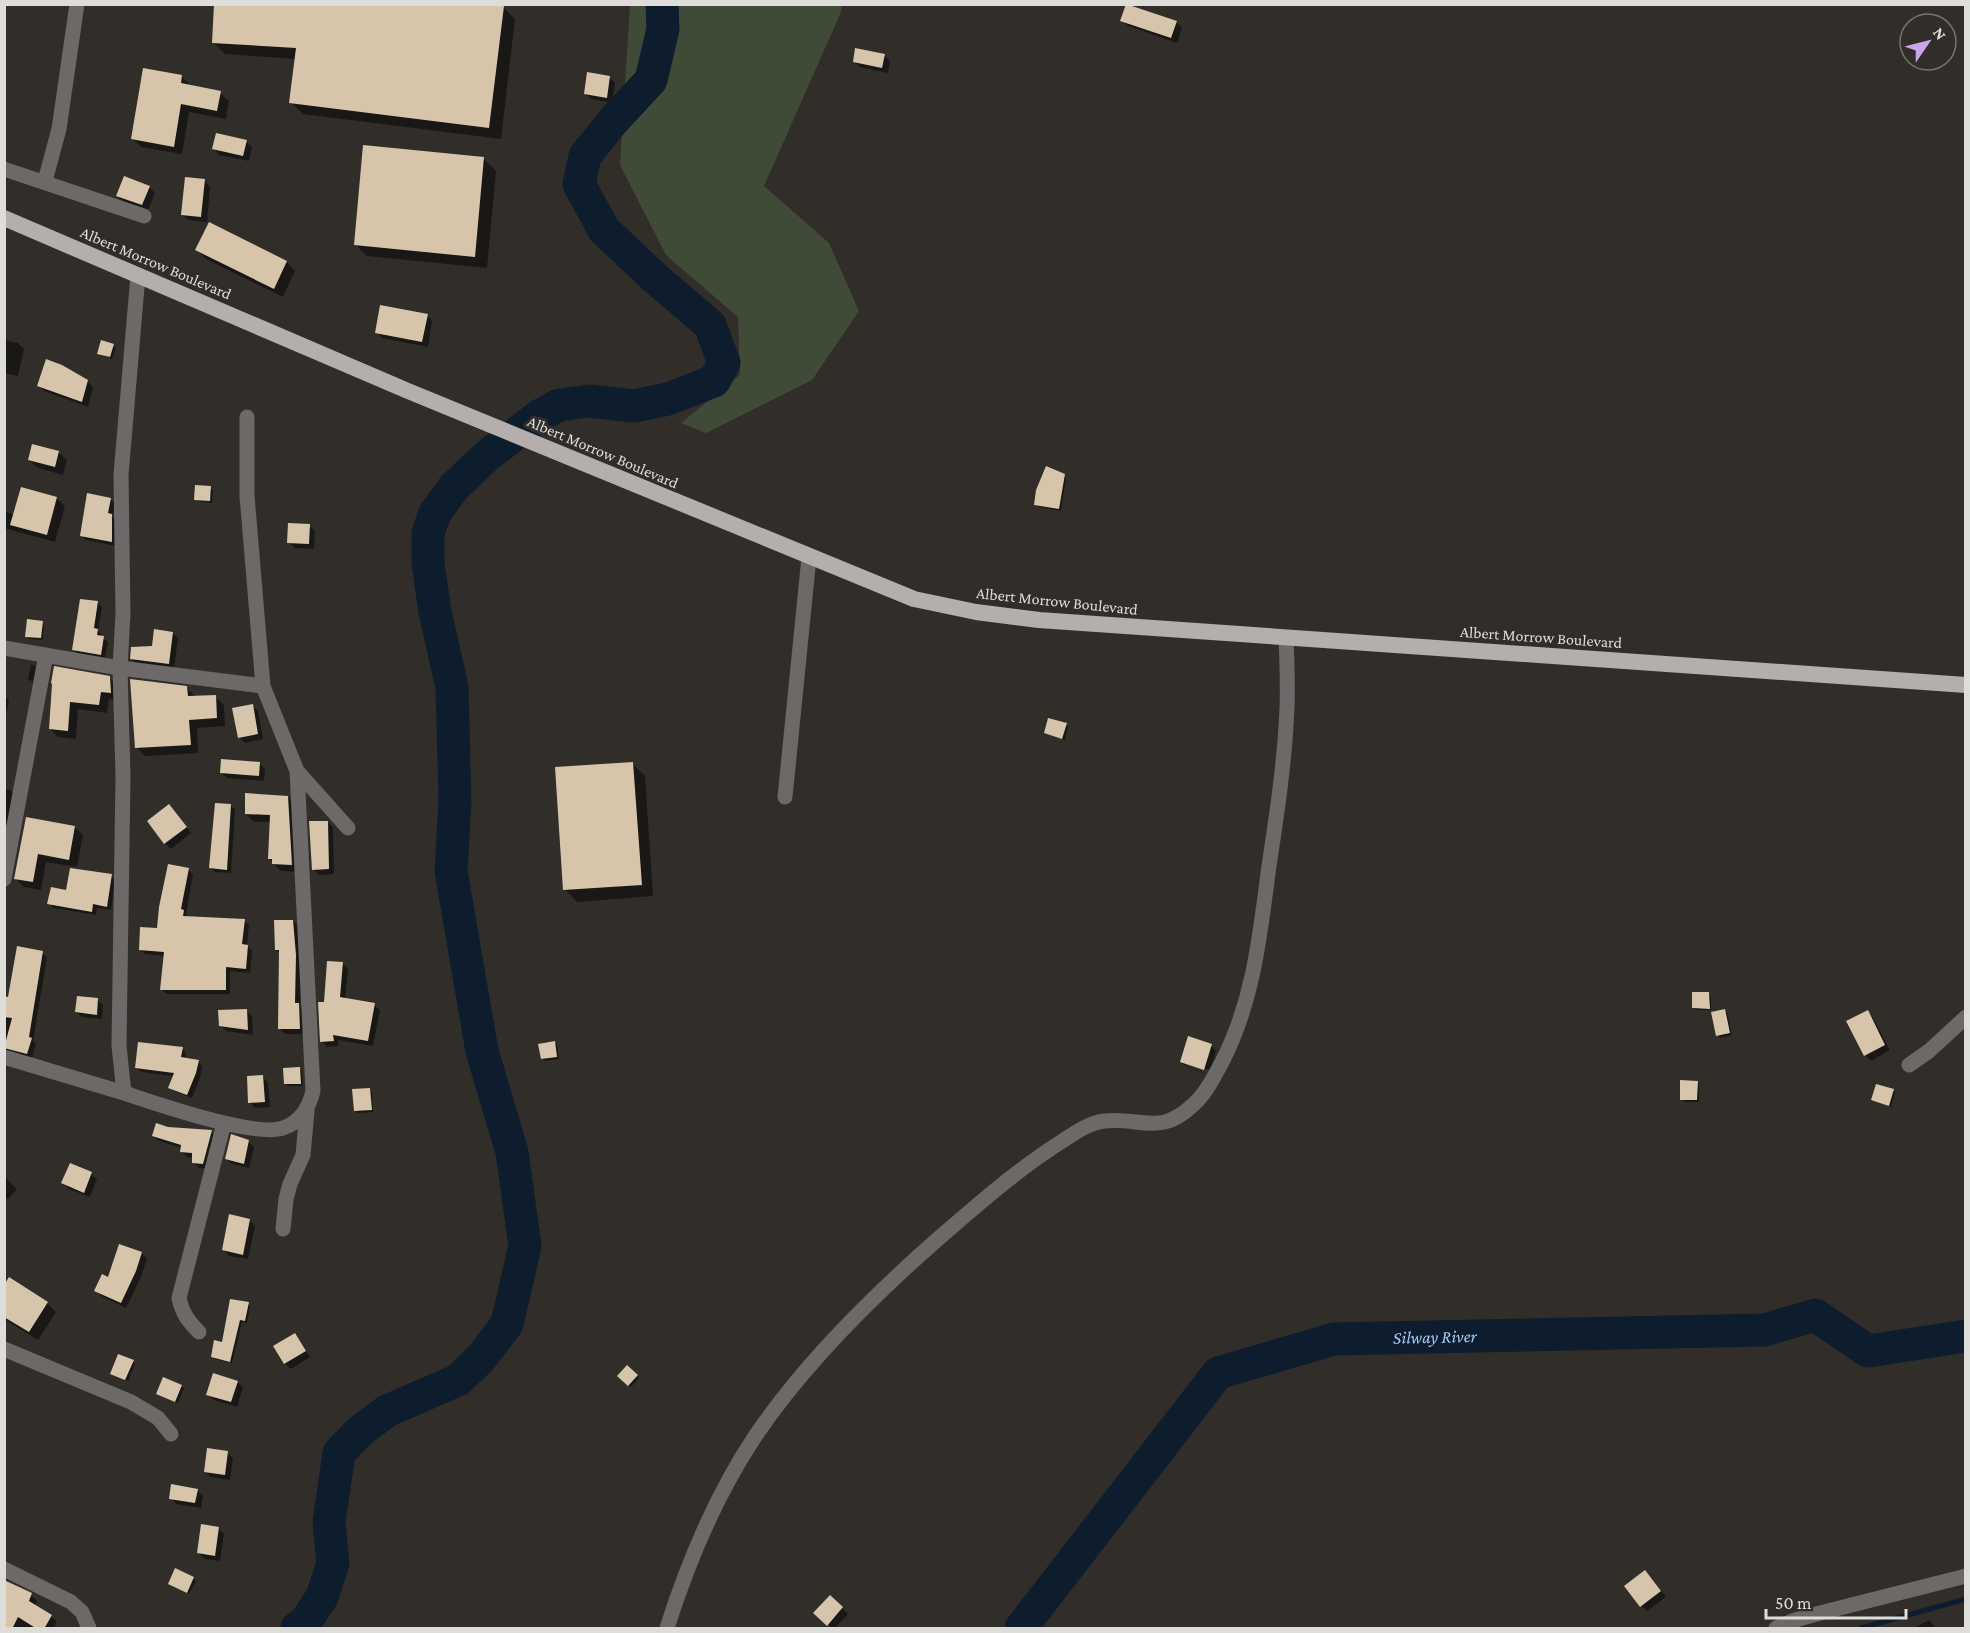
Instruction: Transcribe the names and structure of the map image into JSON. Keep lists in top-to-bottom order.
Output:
{
  "streets": {
    "highway": ["Albert Morrow Boulevard"]
  },
  "water": ["Silway River"],
  "scale_bar": "50 m",
  "north": "top right"
}
